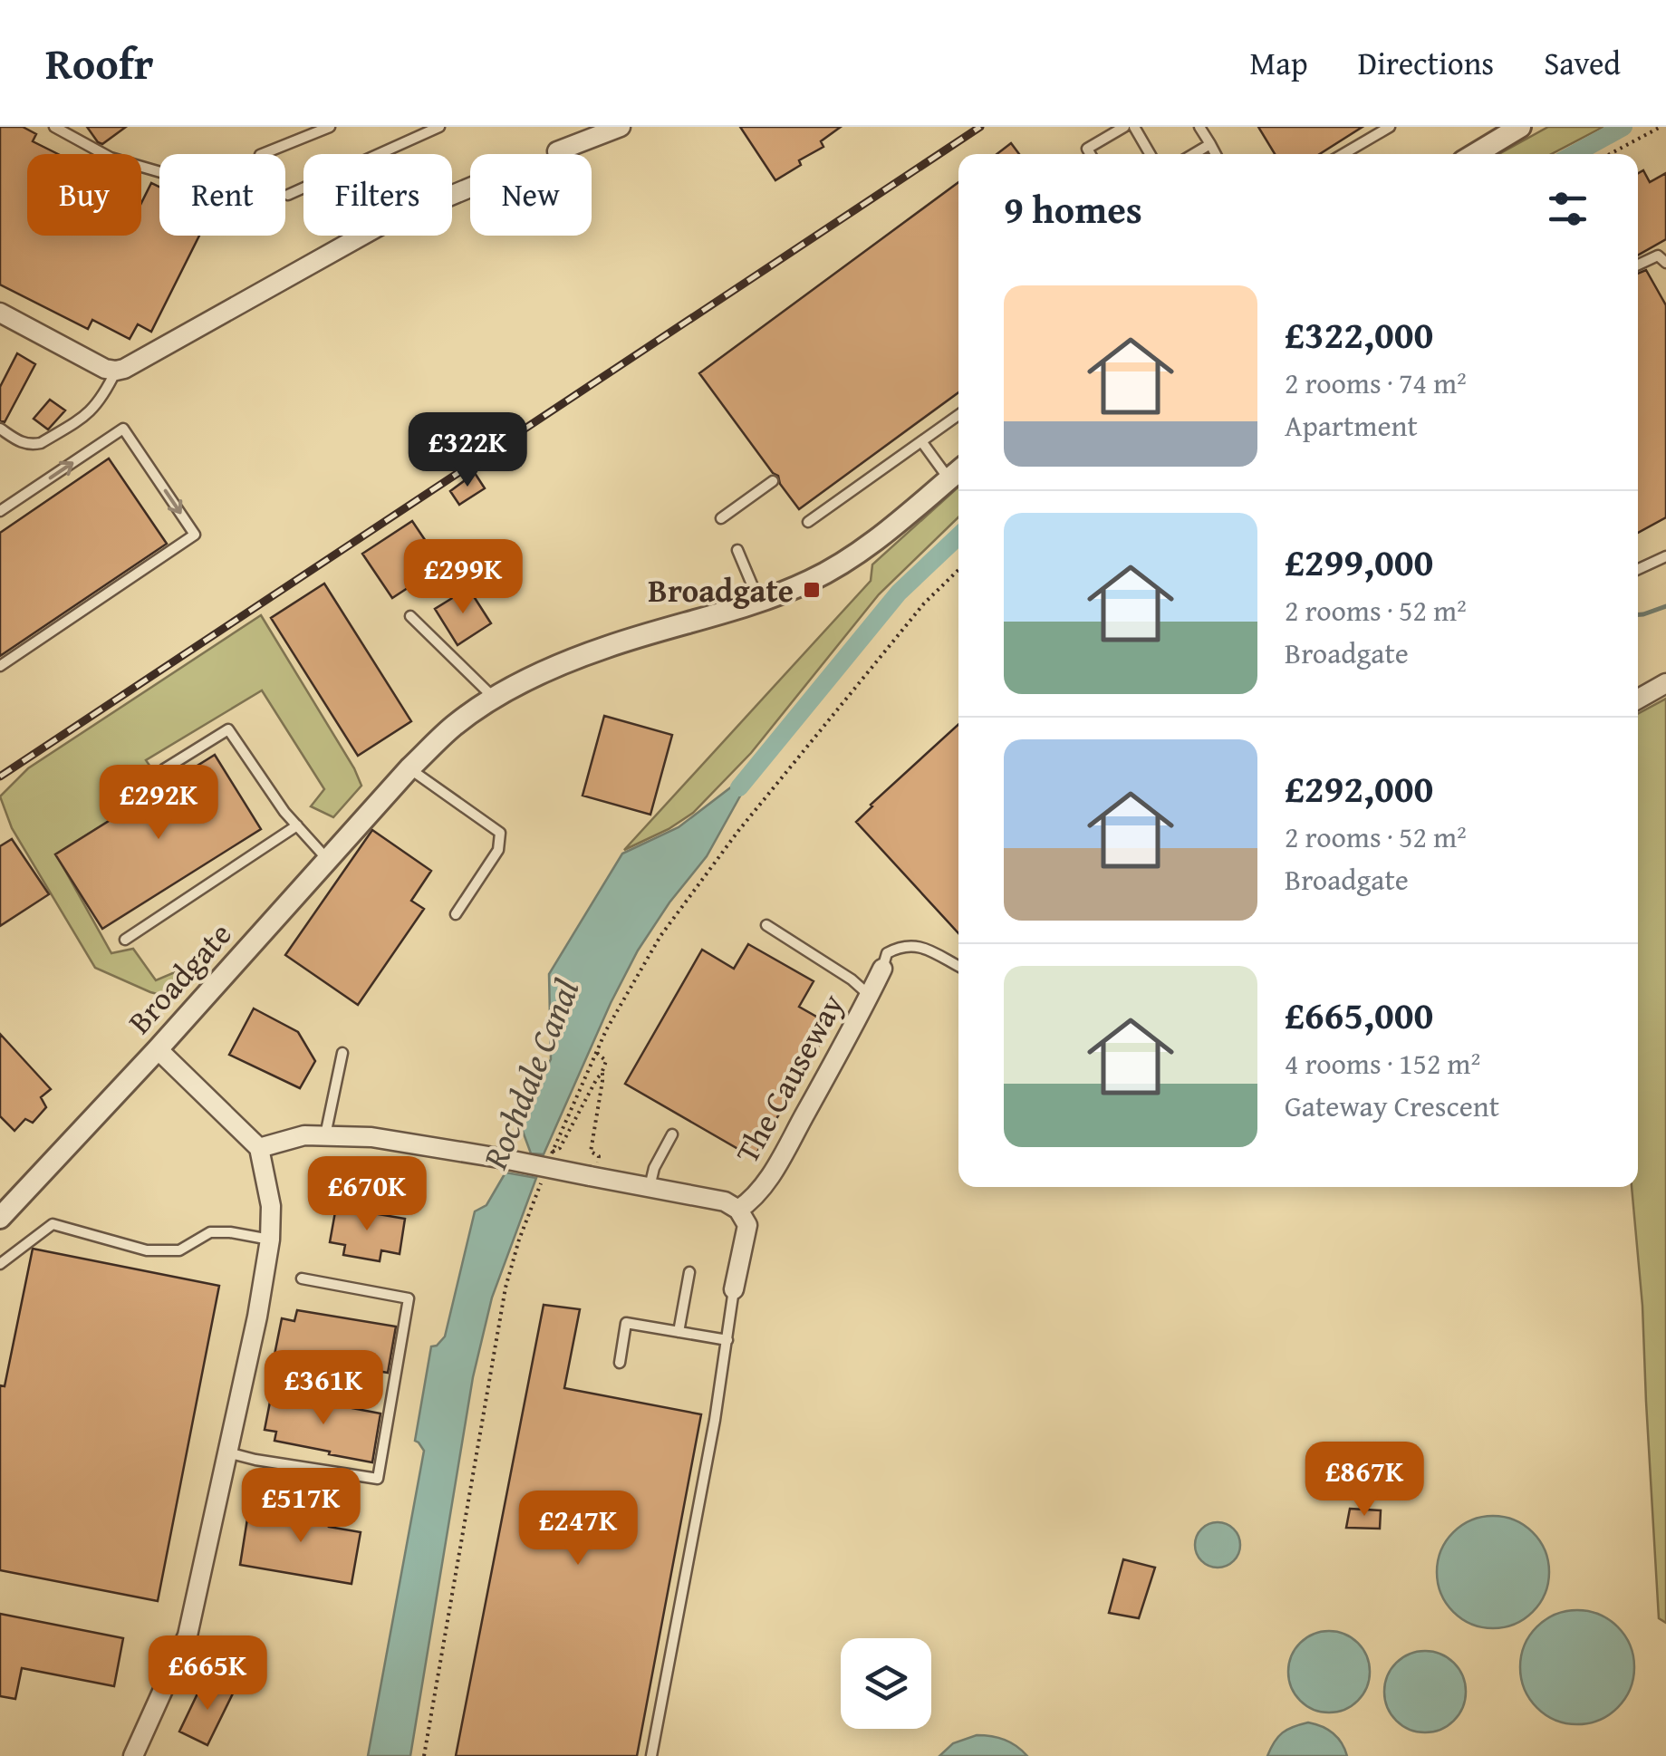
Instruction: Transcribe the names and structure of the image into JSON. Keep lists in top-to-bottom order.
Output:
{
  "streets": {
    "street": ["Broadgate", "The Causeway"]
  },
  "water": ["Rochdale Canal"],
  "places": {
    "transit": ["Broadgate"]
  },
  "page": {
    "header": "Roofr",
    "nav": ["Map", "Directions", "Saved"],
    "chip": [
      "Buy",
      "Rent",
      "Filters",
      "New"
    ],
    "heading": "9 homes",
    "list": [
      {
        "name": "£322,000",
        "note": "2 rooms · 74 m² · Apartment"
      },
      {
        "name": "£299,000",
        "note": "2 rooms · 52 m² · Broadgate"
      },
      {
        "name": "£292,000",
        "note": "2 rooms · 52 m² · Broadgate"
      },
      {
        "name": "£665,000",
        "note": "4 rooms · 152 m² · Gateway Crescent"
      }
    ],
    "price": [
      "£322K",
      "£299K",
      "£292K",
      "£670K",
      "£361K",
      "£867K",
      "£517K",
      "£247K",
      "£665K"
    ]
  }
}
